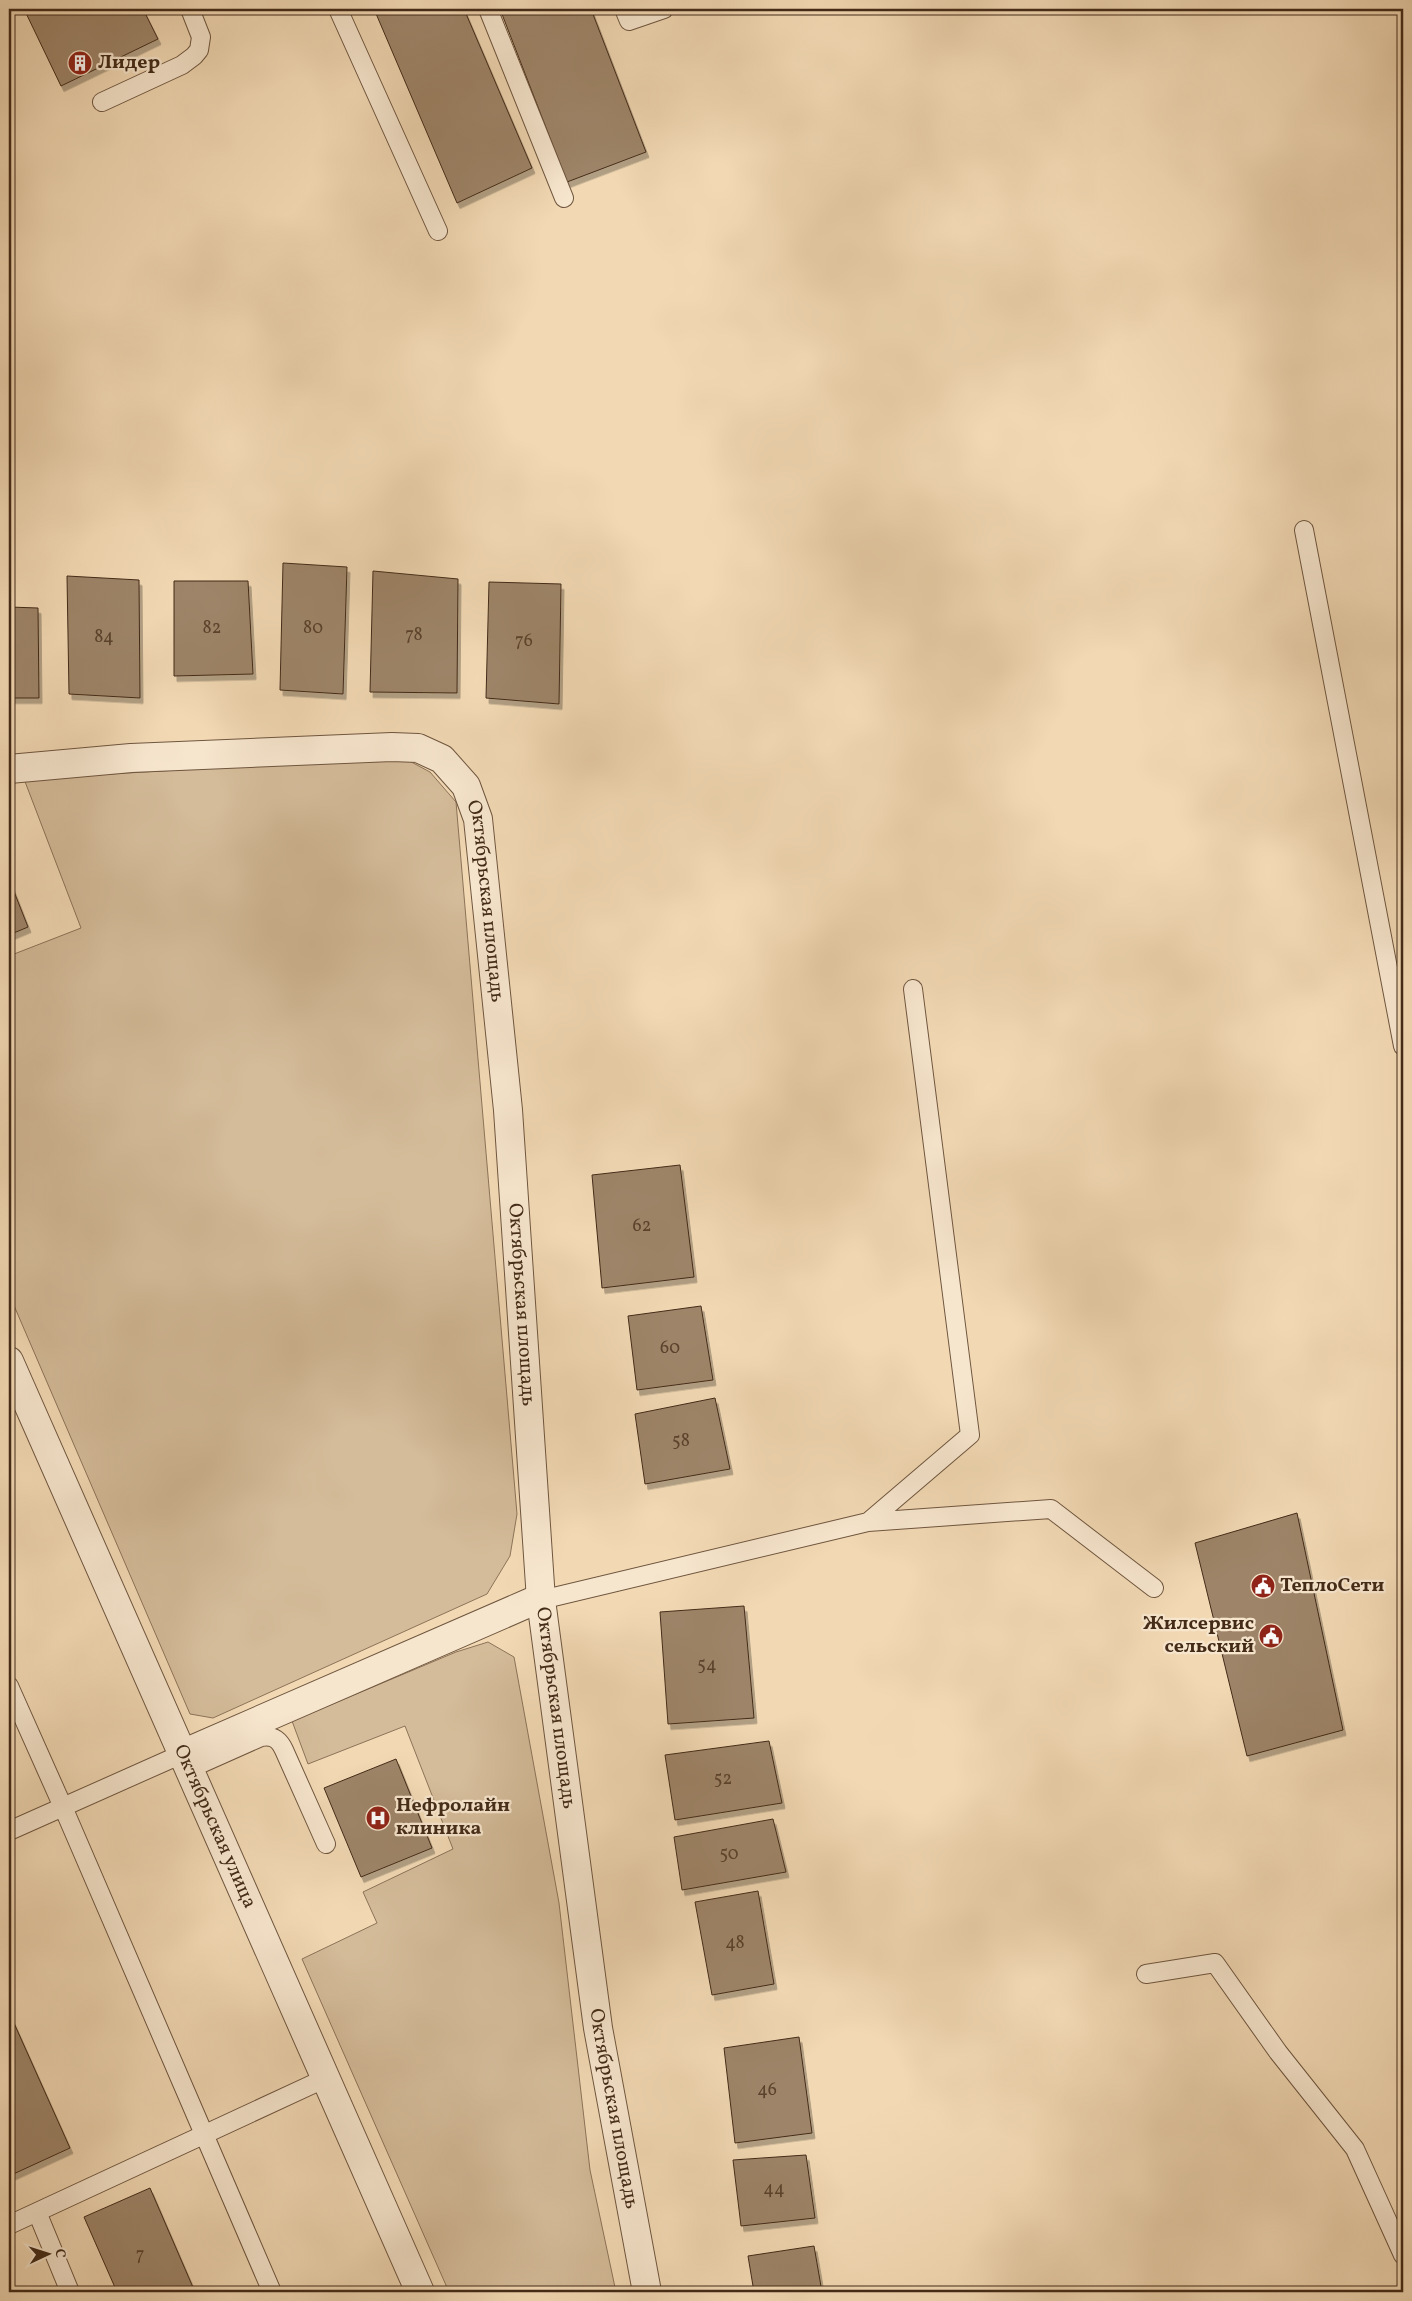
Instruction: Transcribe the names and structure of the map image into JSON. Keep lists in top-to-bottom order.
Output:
{
  "streets": {
    "street": ["Октябрьская площадь", "Октябрьская улица"]
  },
  "places": {
    "building": ["Лидер"],
    "public building": ["ТеплоСети", "Жилсервис сельский"],
    "hospital": ["Нефролайн клиника"]
  },
  "house_numbers": [
    "82",
    "80",
    "78",
    "84",
    "76",
    "62",
    "60",
    "58",
    "54",
    "52",
    "50",
    "48",
    "46",
    "44",
    "7"
  ],
  "north": "right"
}
